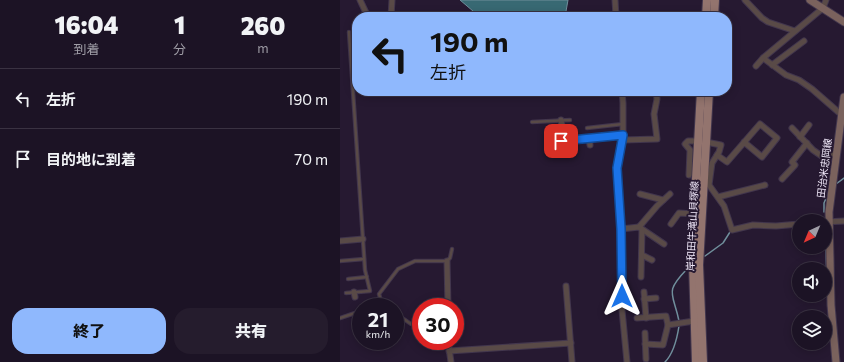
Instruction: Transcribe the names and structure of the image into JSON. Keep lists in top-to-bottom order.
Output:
{
  "streets": {
    "main road": ["田治米忠岡線", "岸和田牛滝山貝塚線"]
  },
  "north": "bottom left",
  "page": {
    "eta": [
      "16:04",
      "到着",
      "1",
      "分",
      "260",
      "m"
    ],
    "turn": ["190 m", "左折"],
    "list": [
      {
        "name": "左折",
        "value": "190 m"
      },
      {
        "name": "目的地に到着",
        "value": "70 m"
      }
    ],
    "speed": "21 km/h",
    "limit": "30",
    "buttons": ["終了", "共有"]
  }
}
